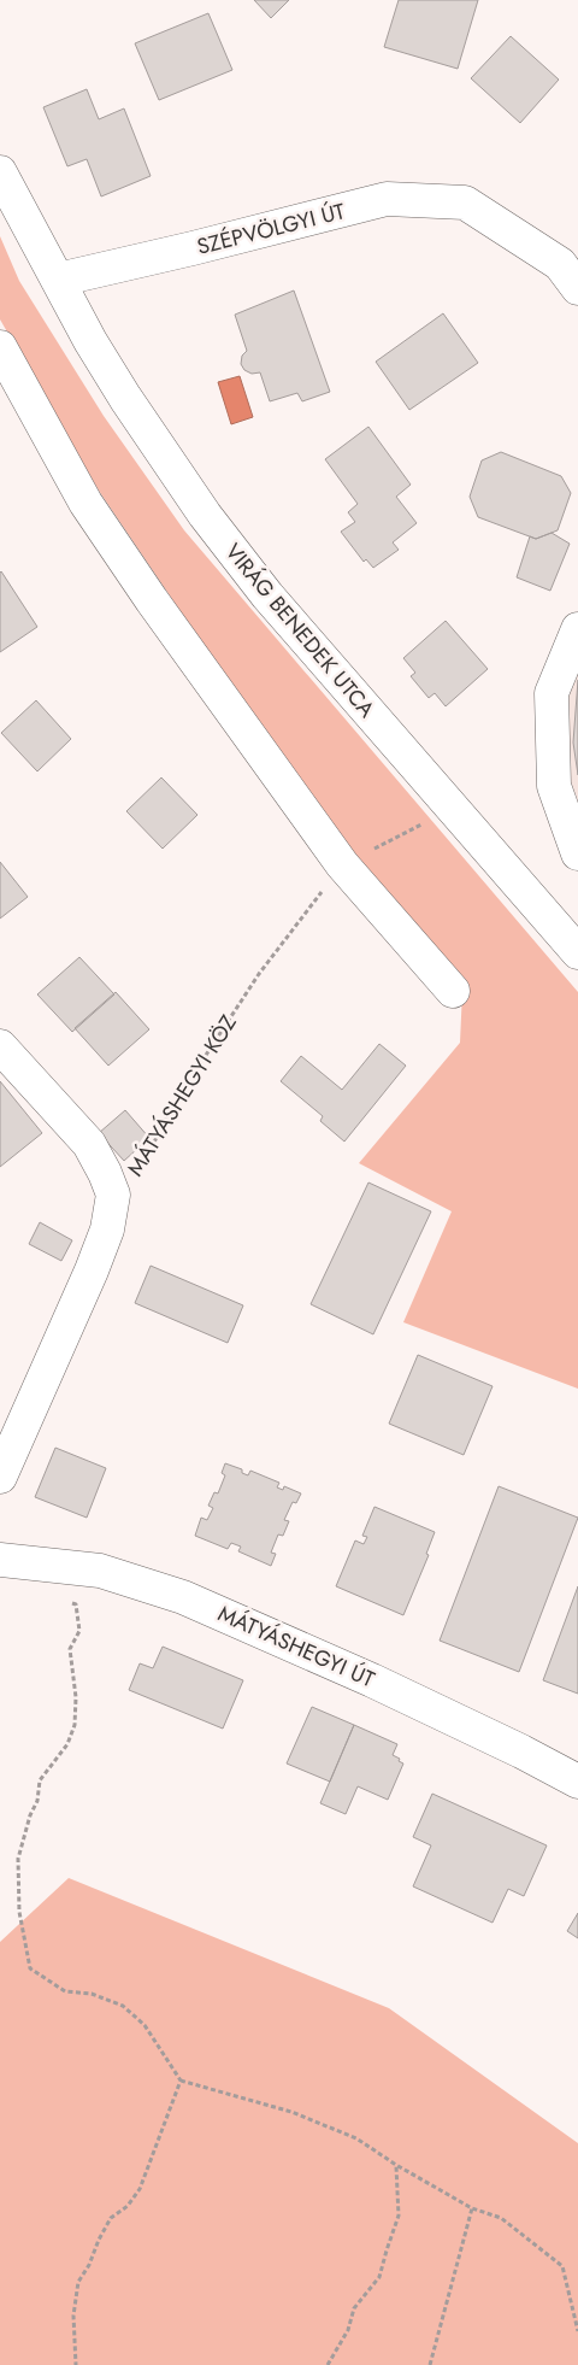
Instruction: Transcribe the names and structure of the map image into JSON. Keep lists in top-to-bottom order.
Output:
{
  "streets": {
    "street": [
      "SZÉPVÖLGYI ÚT",
      "VIRÁG BENEDEK UTCA",
      "MÁTYÁSHEGYI KÖZ",
      "MÁTYÁSHEGYI ÚT"
    ]
  },
  "crossings": [
    ["SZÉPVÖLGYI ÚT", "VIRÁG BENEDEK UTCA"]
  ]
}
